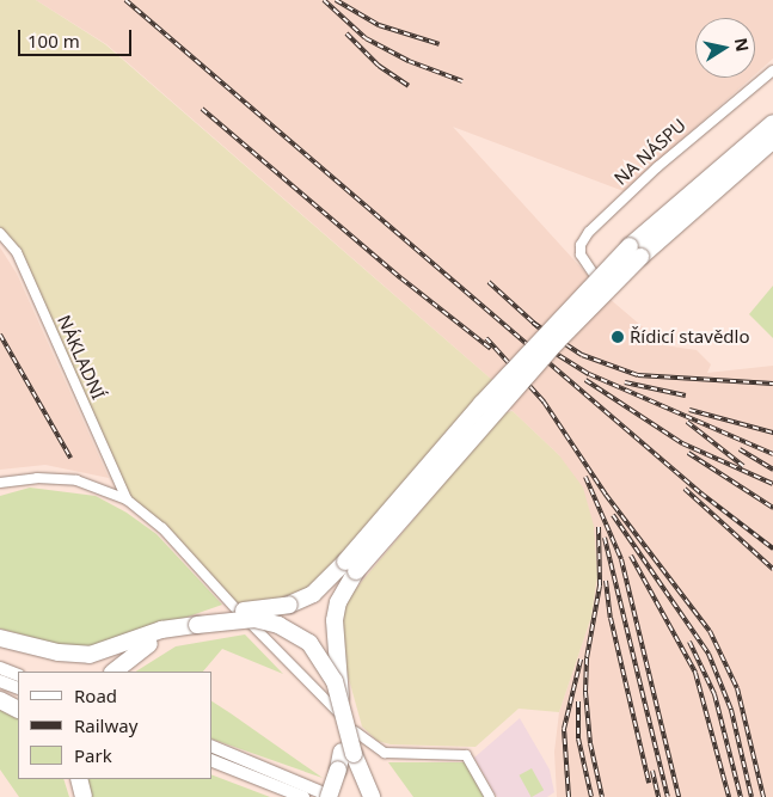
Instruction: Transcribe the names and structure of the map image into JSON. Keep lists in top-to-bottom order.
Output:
{
  "streets": {
    "street": ["NA NÁSPU", "NÁKLADNÍ"]
  },
  "places": ["Řídicí stavědlo"],
  "legend": ["Road", "Railway", "Park"],
  "scale_bar": "100 m",
  "north": "right"
}
